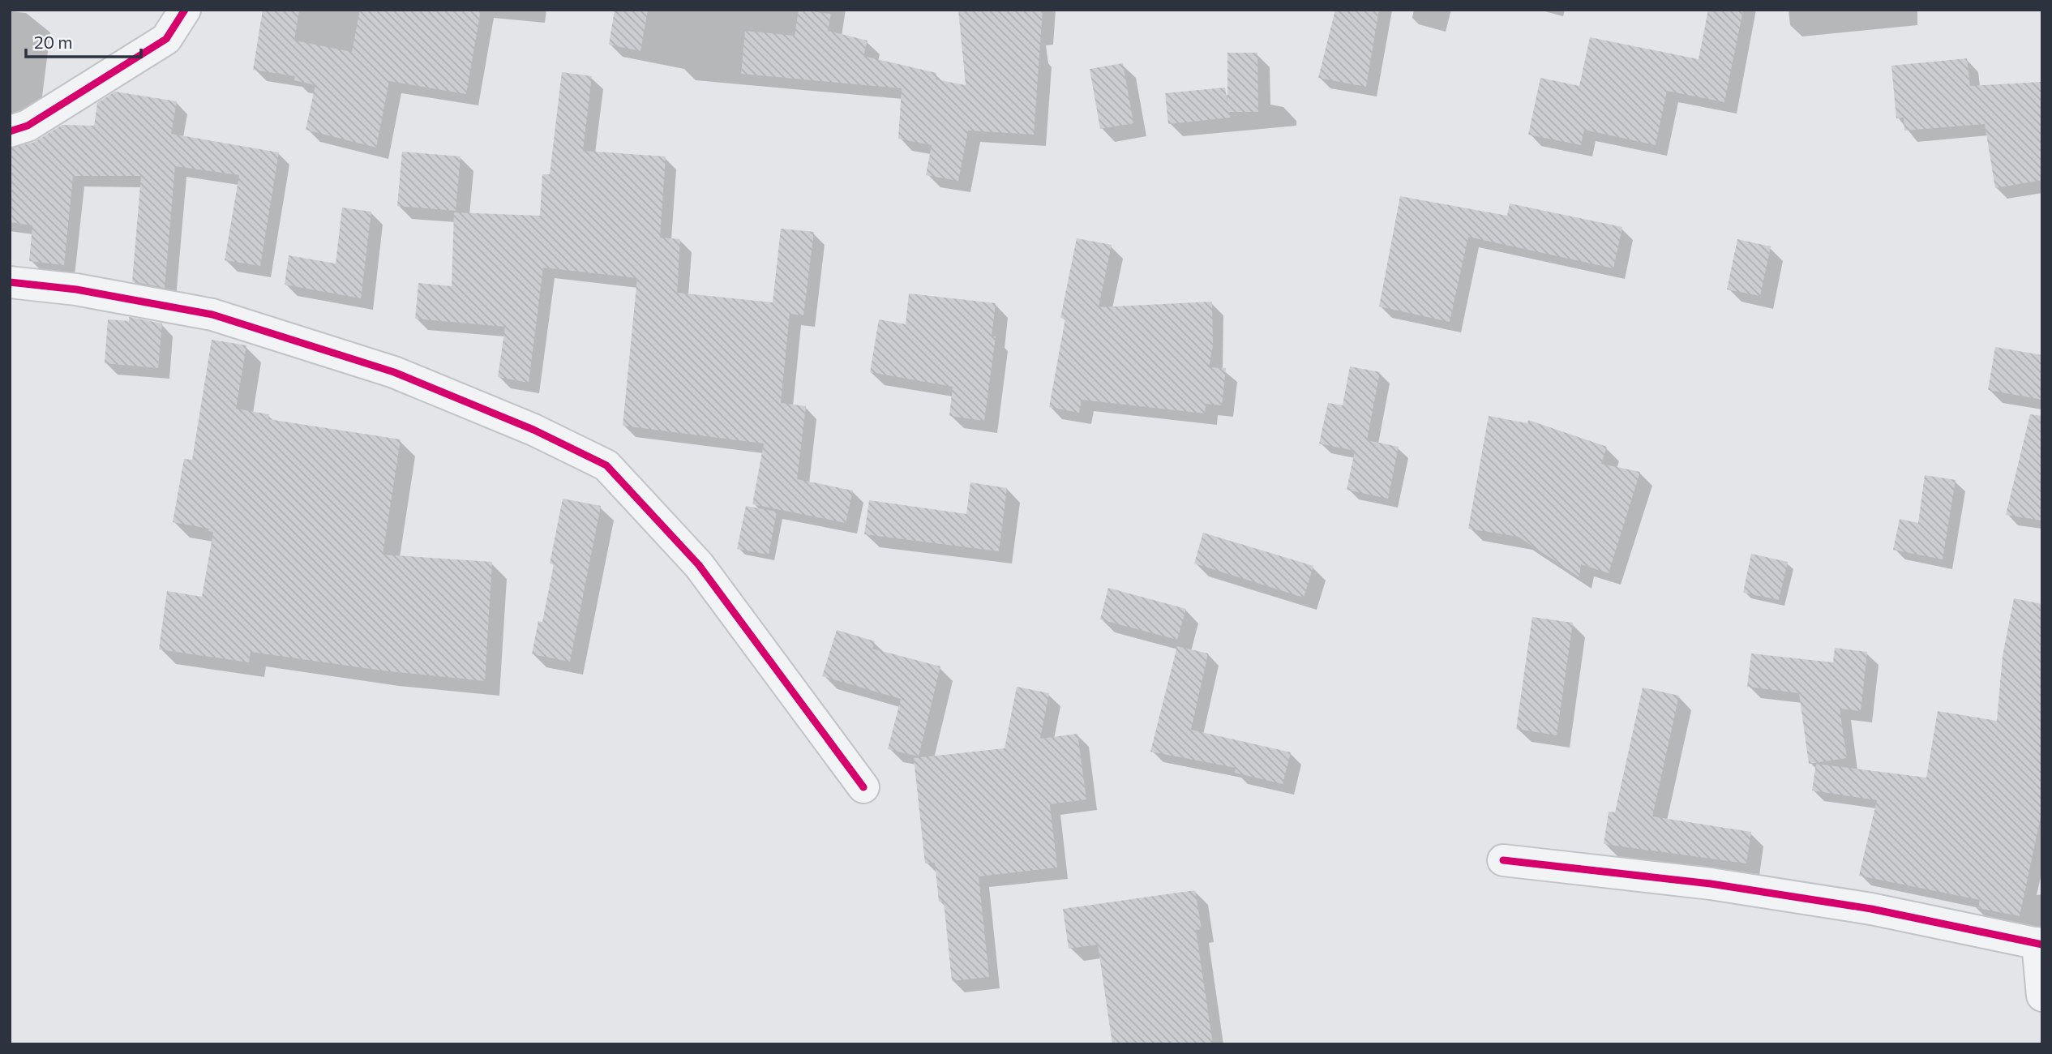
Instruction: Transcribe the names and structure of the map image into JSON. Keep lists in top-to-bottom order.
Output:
{
  "scale_bar": "20 m"
}
